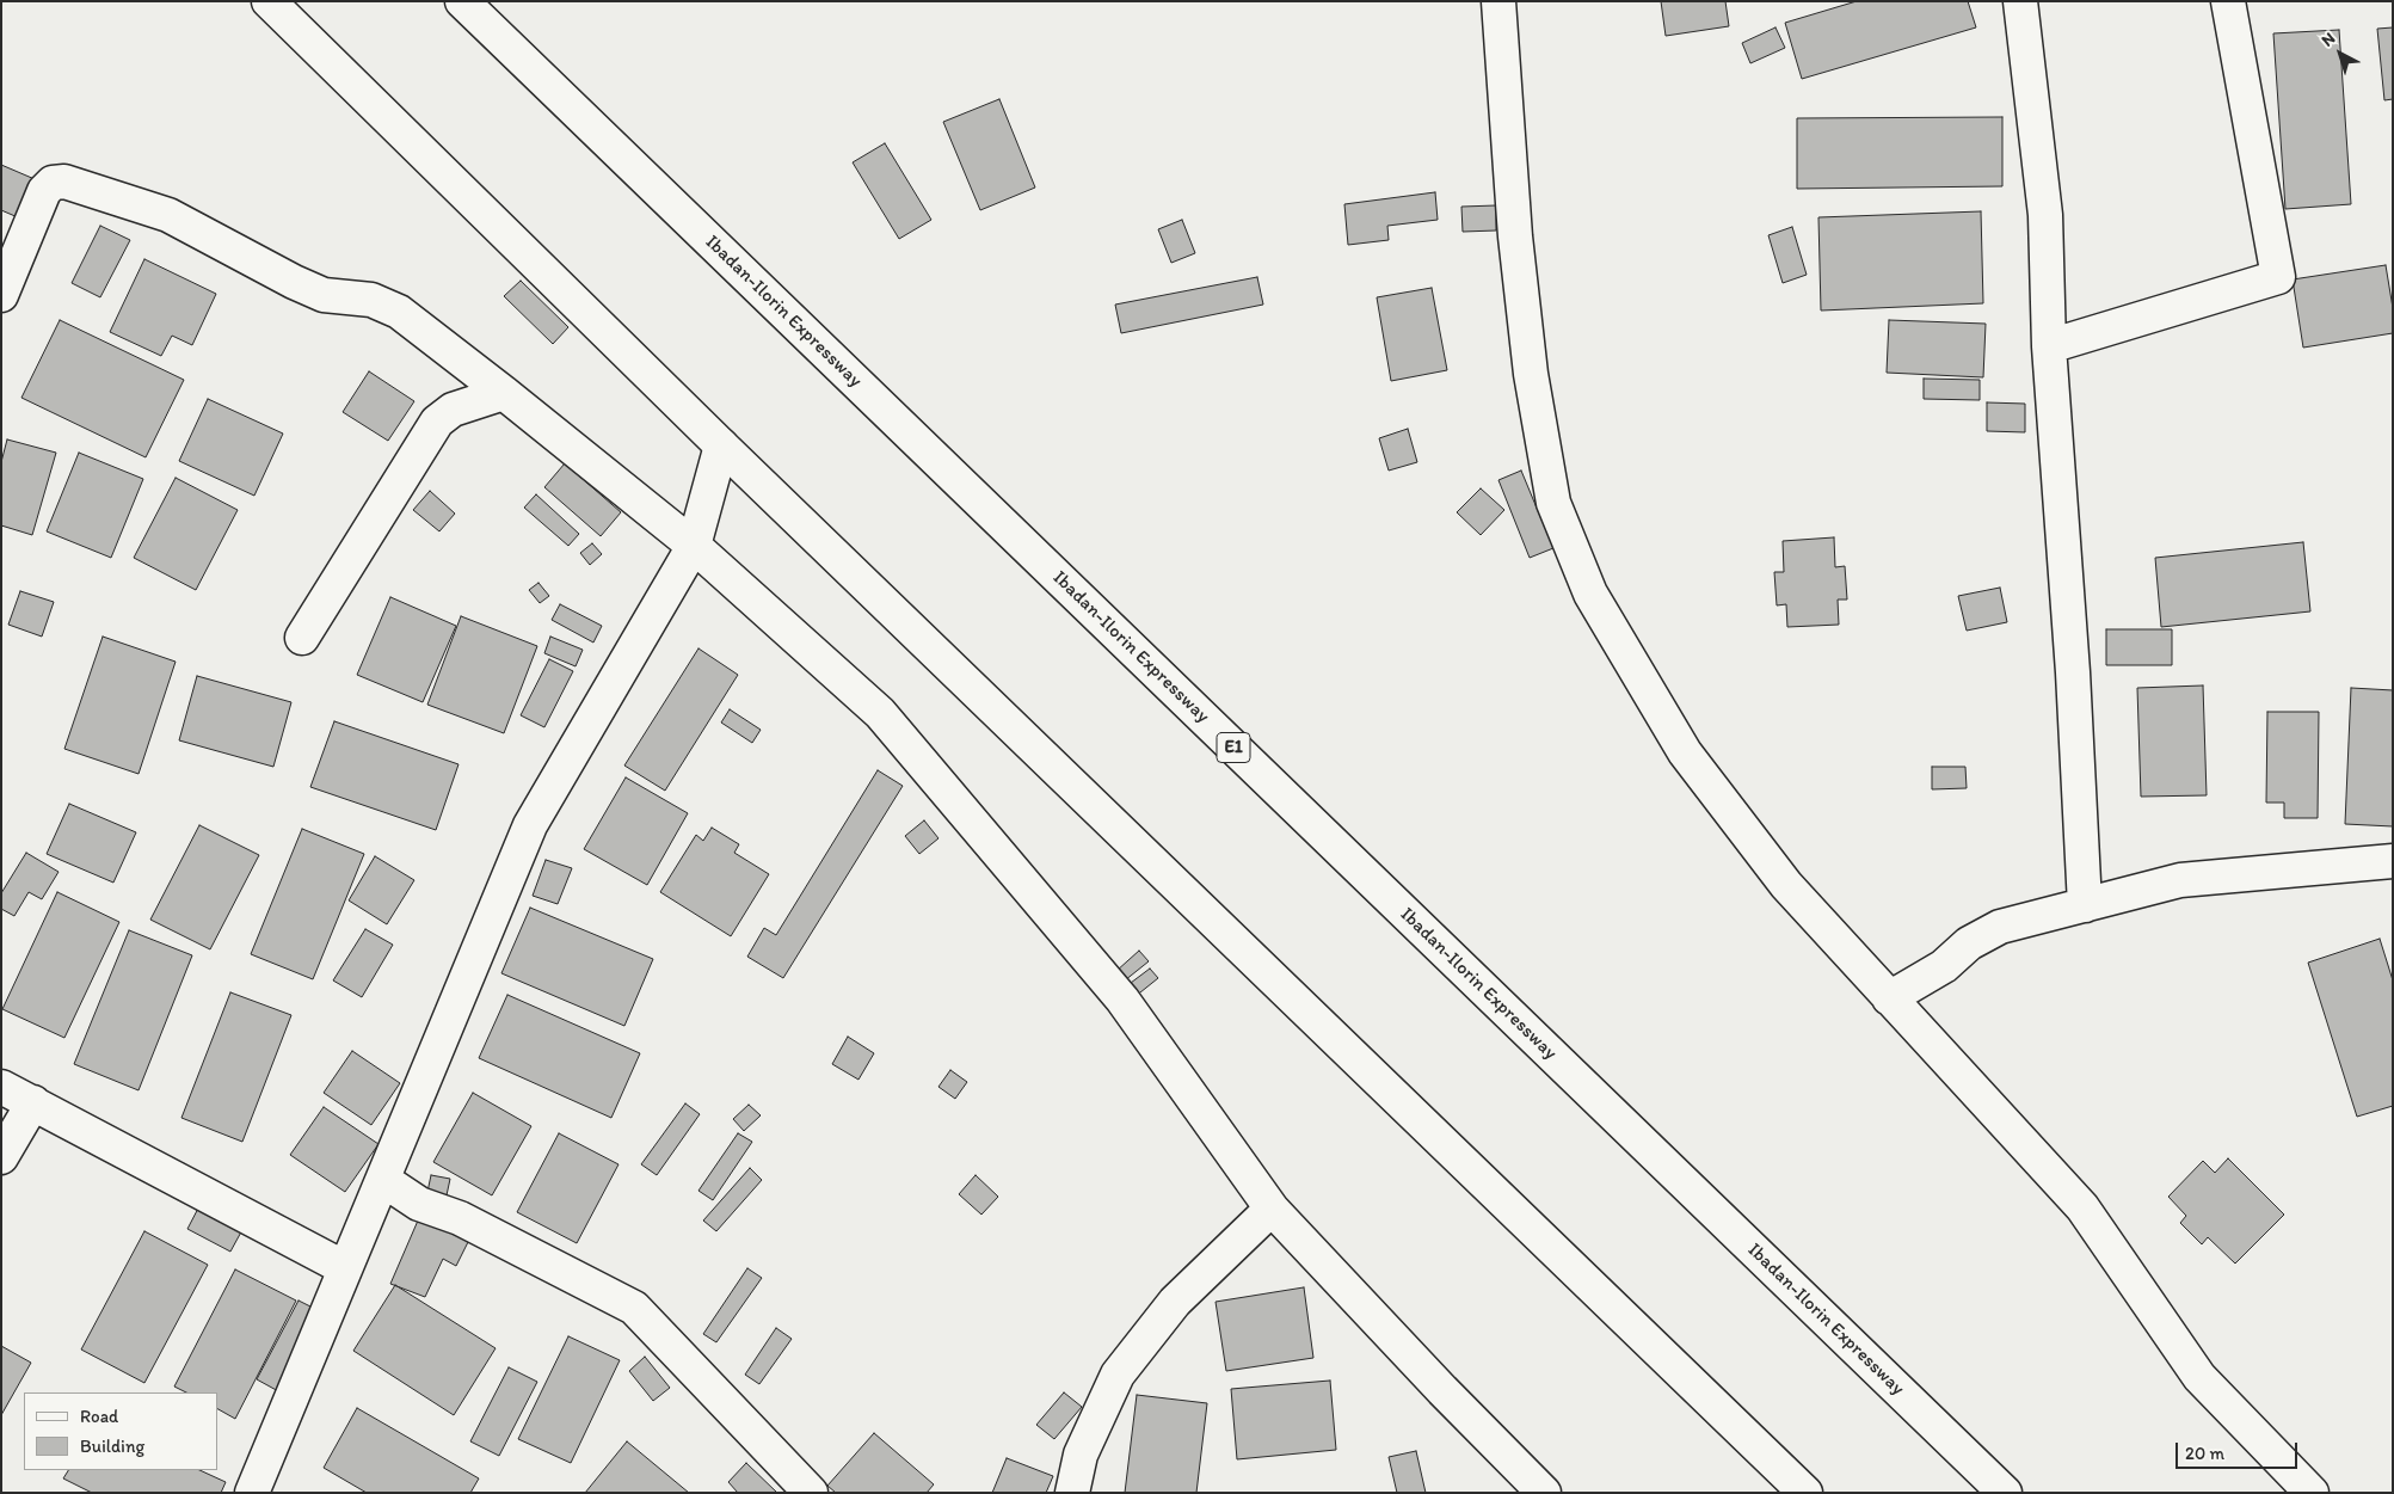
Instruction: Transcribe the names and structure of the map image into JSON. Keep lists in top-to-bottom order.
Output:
{
  "streets": {
    "main road": ["Ibadan-Ilorin Expressway", "E1"]
  },
  "legend": ["Road", "Building"],
  "scale_bar": "20 m",
  "north": "top left"
}
